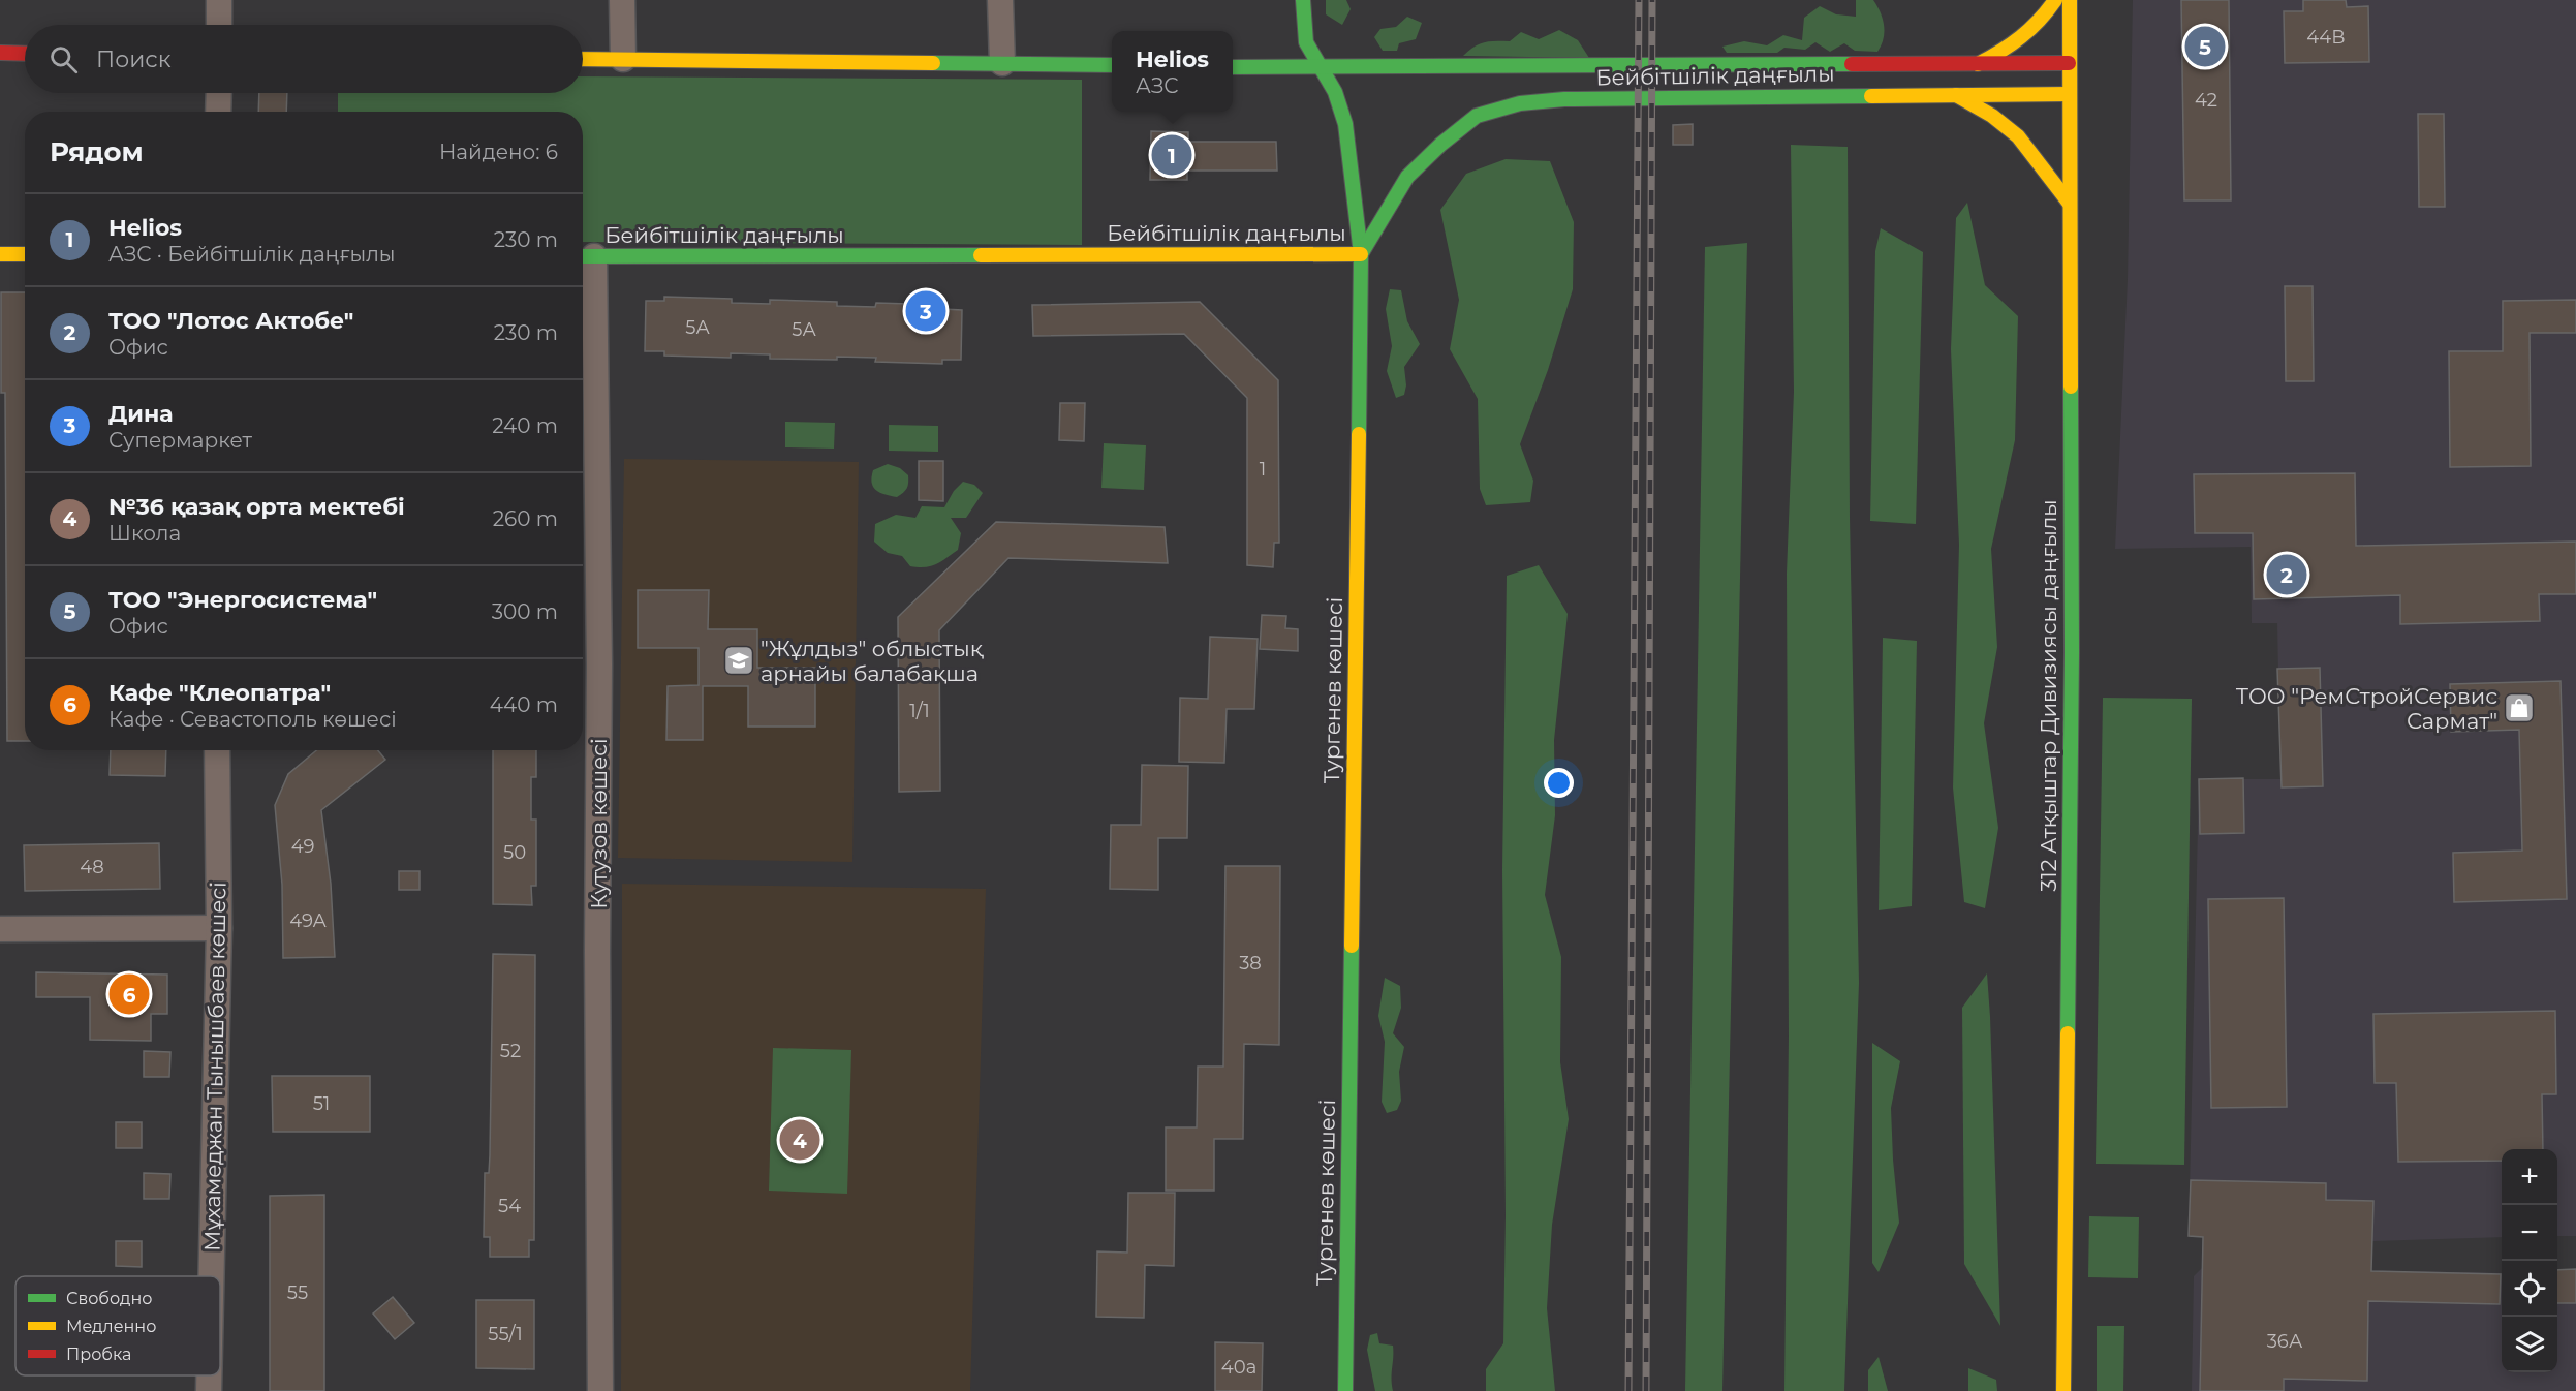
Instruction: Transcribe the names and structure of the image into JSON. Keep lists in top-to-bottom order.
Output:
{
  "streets": {
    "main road": ["Бейбітшілік даңғылы", "Тургенев көшесі", "312 Атқыштар Дивизиясы даңғылы"],
    "street": ["Кутузов көшесі", "Мұхамеджан Тынышбаев көшесі"]
  },
  "crossings": [
    ["Бейбітшілік даңғылы", "Тургенев көшесі"],
    ["Бейбітшілік даңғылы", "312 Атқыштар Дивизиясы даңғылы"],
    ["Бейбітшілік даңғылы", "Кутузов көшесі"]
  ],
  "places": {
    "school or university": ["\"Жұлдыз\" облыстық арнайы балабақша"],
    "shop": ["ТОО \"РемСтройСервис Сармат\""]
  },
  "house_numbers": [
    "44В",
    "42",
    "5А",
    "5А",
    "1",
    "1/1",
    "49",
    "50",
    "48",
    "49A",
    "38",
    "52",
    "51",
    "54",
    "55",
    "55/1",
    "36А",
    "40а"
  ],
  "legend": ["Свободно", "Медленно", "Пробка"],
  "page": {
    "pins": [
      "5",
      "1",
      "3",
      "2",
      "6",
      "4"
    ],
    "search": "Поиск",
    "popup": ["Helios", "АЗС"],
    "heading": ["Рядом", "Найдено: 6"],
    "list": [
      {
        "mark": "1",
        "name": "Helios",
        "note": "АЗС · Бейбітшілік даңғылы",
        "value": "230 m"
      },
      {
        "mark": "2",
        "name": "ТОО \"Лотос Актобе\"",
        "note": "Офис",
        "value": "230 m"
      },
      {
        "mark": "3",
        "name": "Дина",
        "note": "Супермаркет",
        "value": "240 m"
      },
      {
        "mark": "4",
        "name": "№36 қазақ орта мектебі",
        "note": "Школа",
        "value": "260 m"
      },
      {
        "mark": "5",
        "name": "ТОО \"Энергосистема\"",
        "note": "Офис",
        "value": "300 m"
      },
      {
        "mark": "6",
        "name": "Кафе \"Клеопатра\"",
        "note": "Кафе · Севастополь көшесі",
        "value": "440 m"
      }
    ],
    "map_buttons": ["+", "−"]
  }
}
